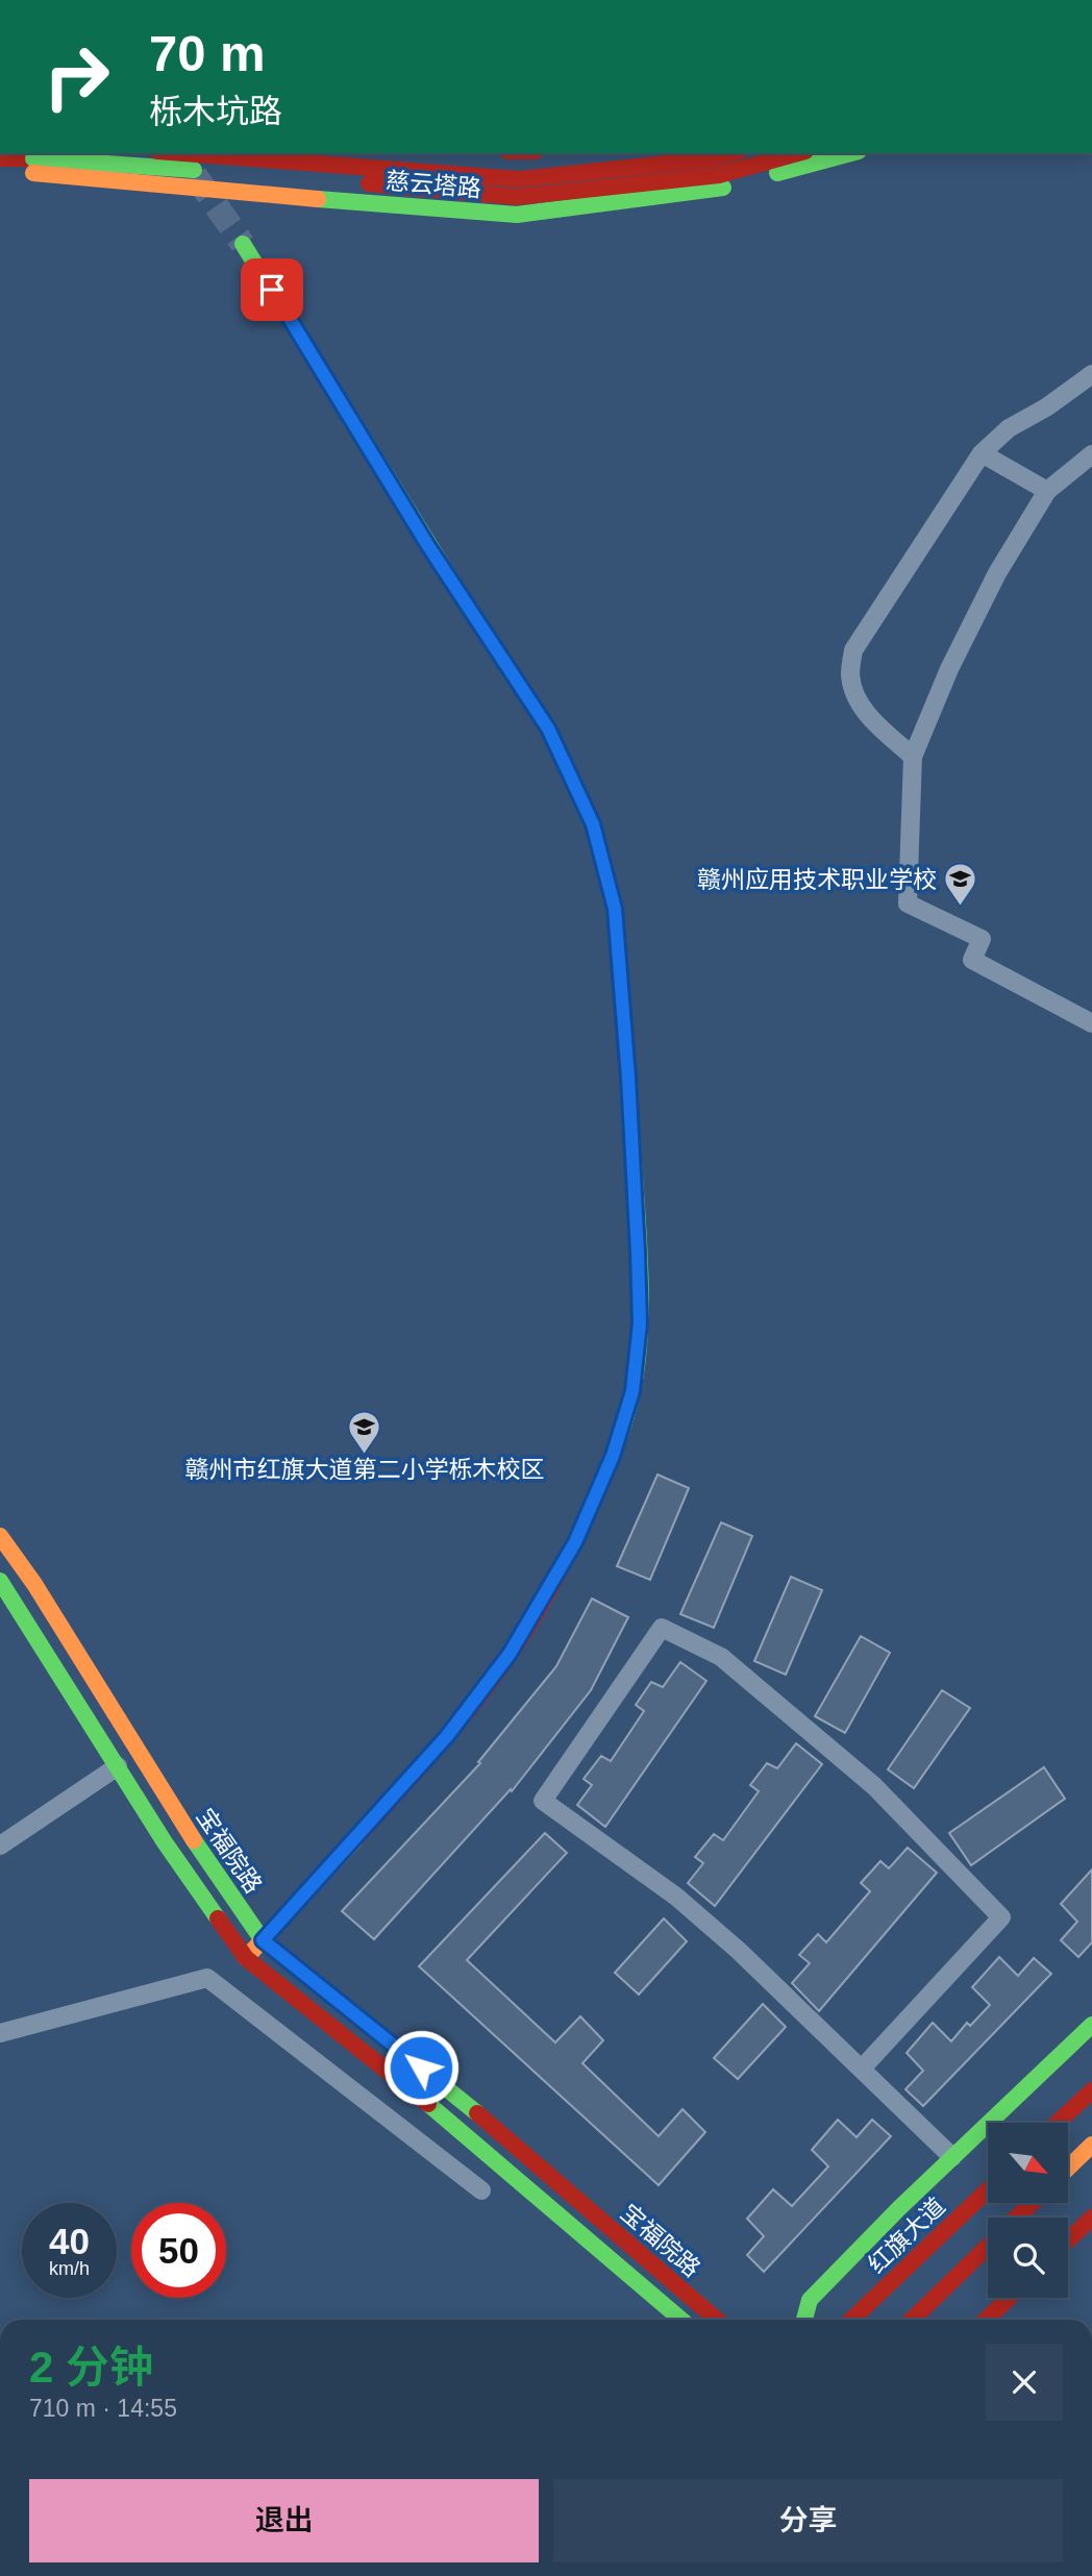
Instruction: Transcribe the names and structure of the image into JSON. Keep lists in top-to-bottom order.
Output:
{
  "streets": {
    "main road": ["慈云塔路", "宝福院路", "红旗大道"]
  },
  "places": {
    "school or university": ["赣州应用技术职业学校", "赣州市红旗大道第二小学栎木校区"]
  },
  "north": "bottom right",
  "page": {
    "turn": ["70 m", "栎木坑路"],
    "speed": "40 km/h",
    "limit": "50",
    "heading": ["2 分钟", "710 m · 14:55"],
    "buttons": ["退出", "分享"]
  }
}
